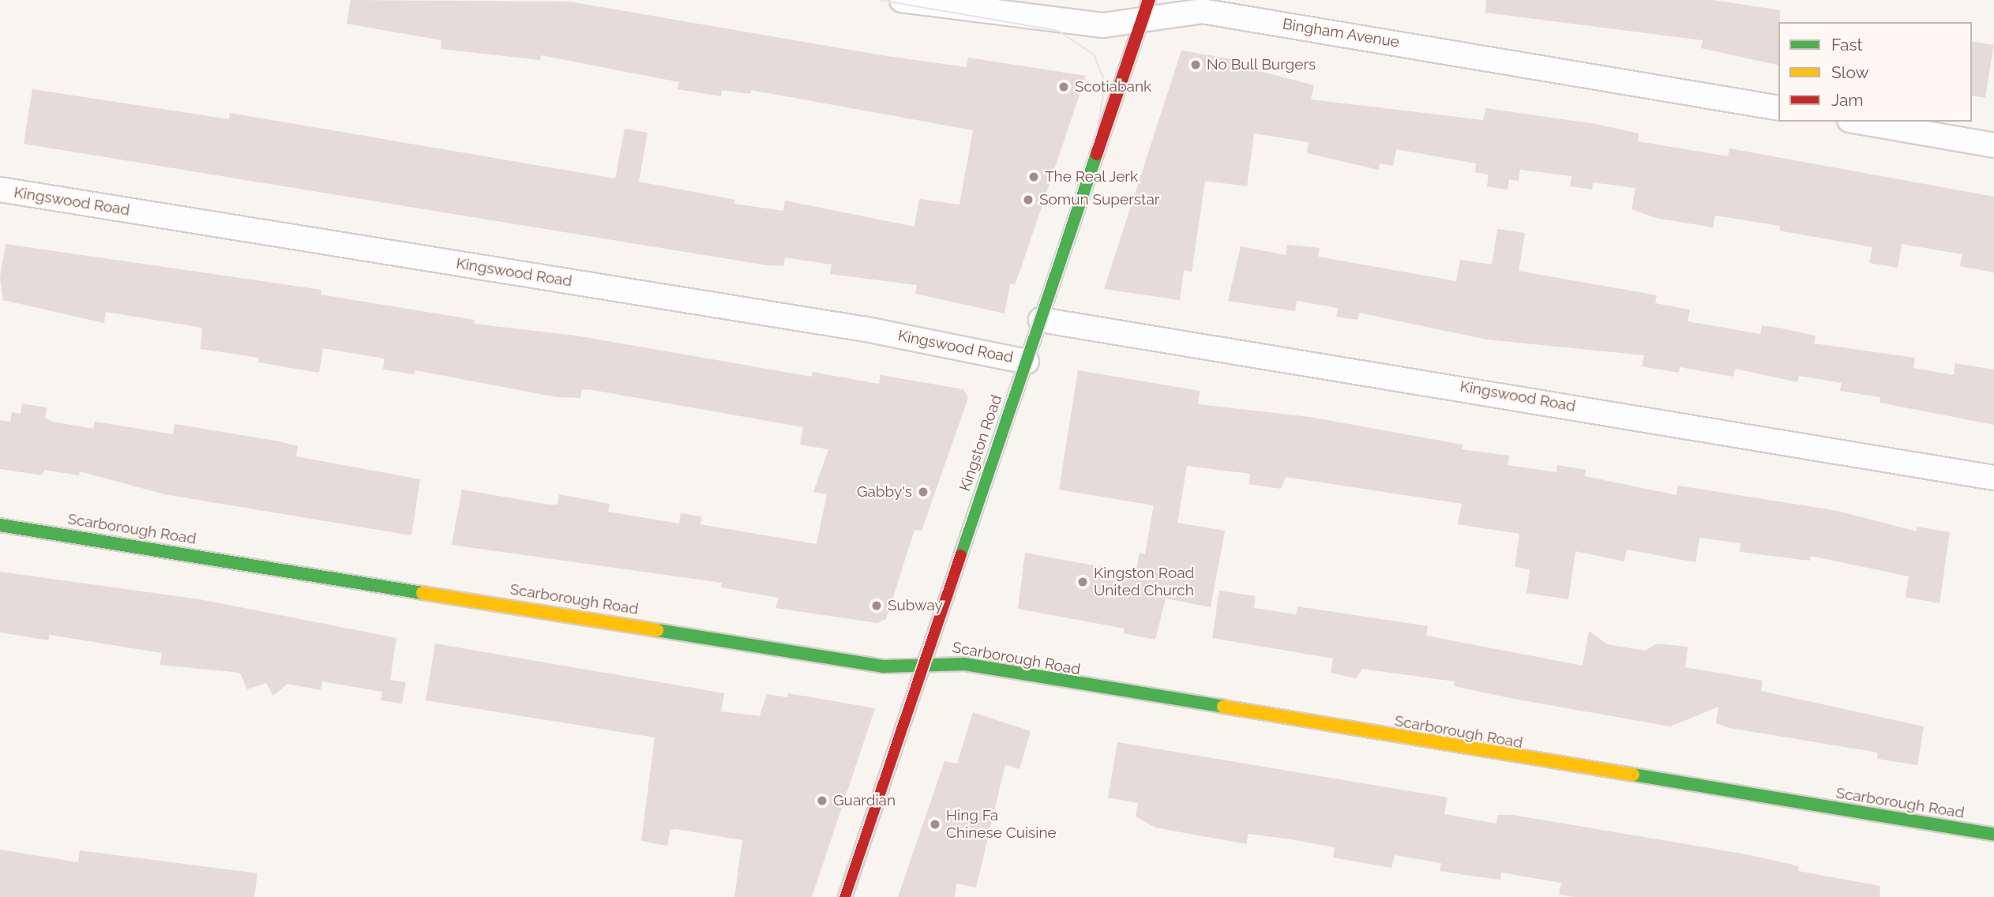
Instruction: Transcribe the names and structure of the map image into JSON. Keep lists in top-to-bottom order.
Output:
{
  "streets": {
    "street": [
      "Bingham Avenue",
      "Kingswood Road",
      "Kingston Road",
      "Scarborough Road"
    ]
  },
  "crossings": [
    ["Bingham Avenue", "Kingston Road"],
    ["Kingswood Road", "Kingston Road"],
    ["Kingston Road", "Scarborough Road"]
  ],
  "places": [
    "No Bull Burgers",
    "Scotiabank",
    "The Real Jerk",
    "Somun Superstar",
    "Gabby's",
    "Kingston Road United Church",
    "Subway",
    "Guardian",
    "Hing Fa Chinese Cuisine"
  ],
  "legend": ["Fast", "Slow", "Jam"]
}
